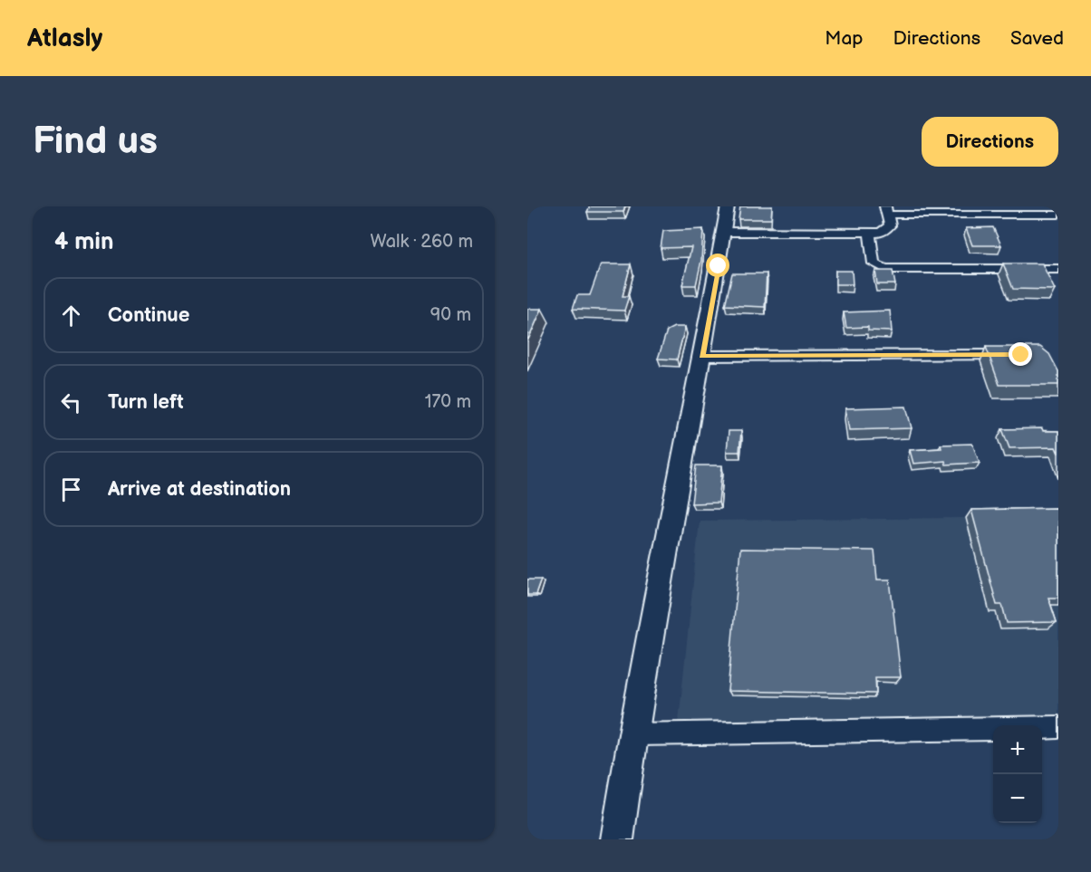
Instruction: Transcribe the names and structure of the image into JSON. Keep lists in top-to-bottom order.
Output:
{
  "page": {
    "header": "Atlasly",
    "nav": ["Map", "Directions", "Saved"],
    "buttons": "Directions",
    "title": "Find us",
    "heading": ["4 min", "Walk · 260 m"],
    "list": [
      ["Continue", "90 m"],
      ["Turn left", "170 m"],
      "Arrive at destination"
    ],
    "map_buttons": ["+", "−"]
  }
}
